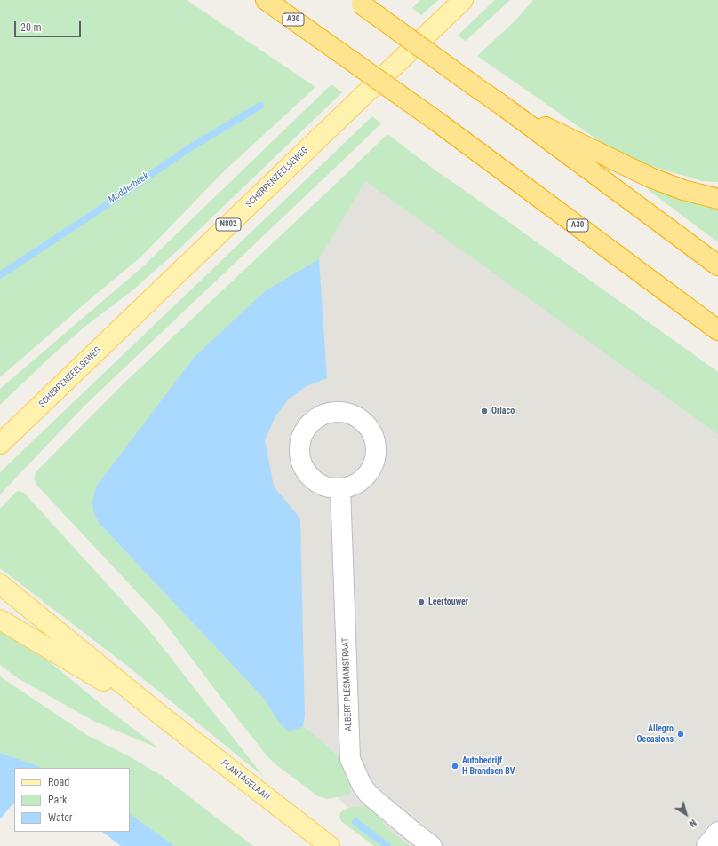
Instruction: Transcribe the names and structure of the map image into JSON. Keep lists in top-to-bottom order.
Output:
{
  "streets": {
    "highway": ["A30"],
    "main road": ["SCHERPENZEELSEWEG", "N802", "PLANTAGELAAN"],
    "street": ["ALBERT PLESMANSTRAAT"]
  },
  "water": ["Modderbeek"],
  "places": [
    "Orlaco",
    "Leertouwer",
    "Allegro Occasions",
    "Autobedrijf H Brandsen BV"
  ],
  "legend": ["Road", "Park", "Water"],
  "scale_bar": "20 m",
  "north": "bottom right"
}
